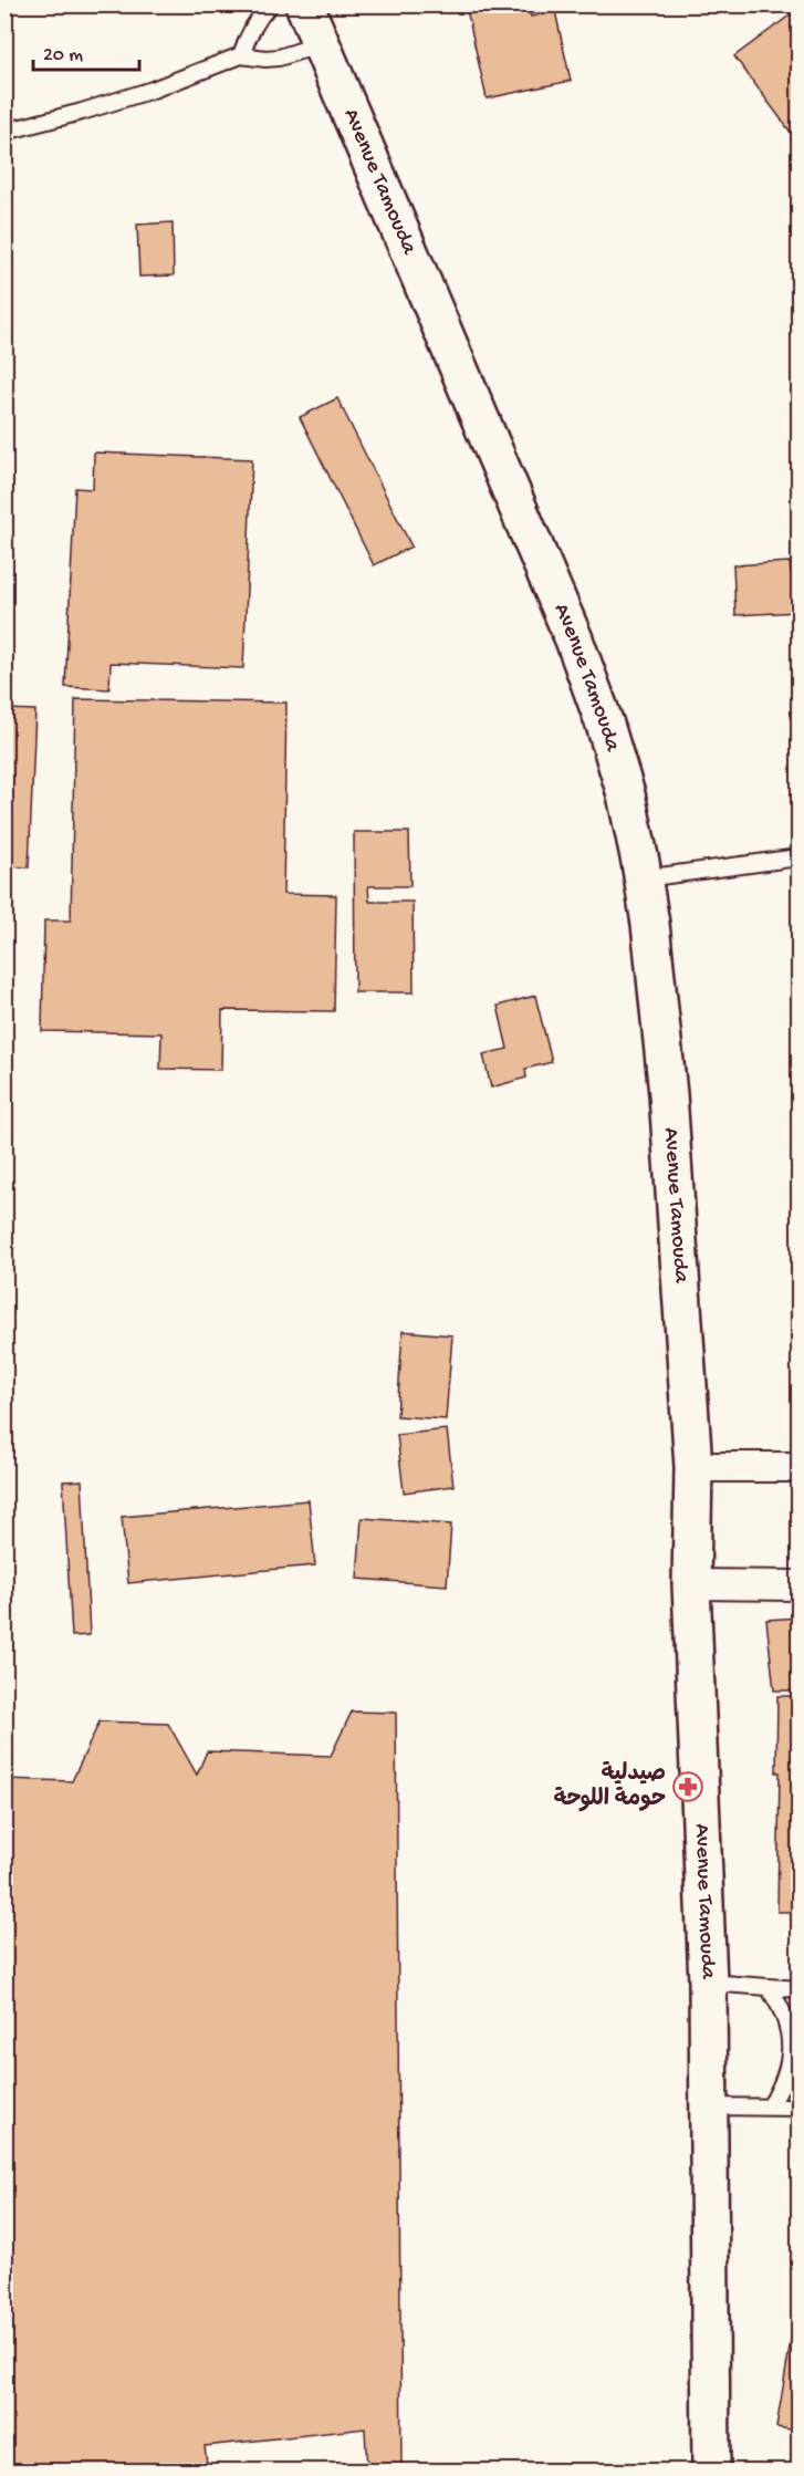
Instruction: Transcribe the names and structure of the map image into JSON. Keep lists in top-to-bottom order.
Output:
{
  "streets": {
    "highway": ["Avenue Tamouda"]
  },
  "places": {
    "pharmacy": ["صيدلية حومة اللوحة"]
  },
  "scale_bar": "20 m"
}
